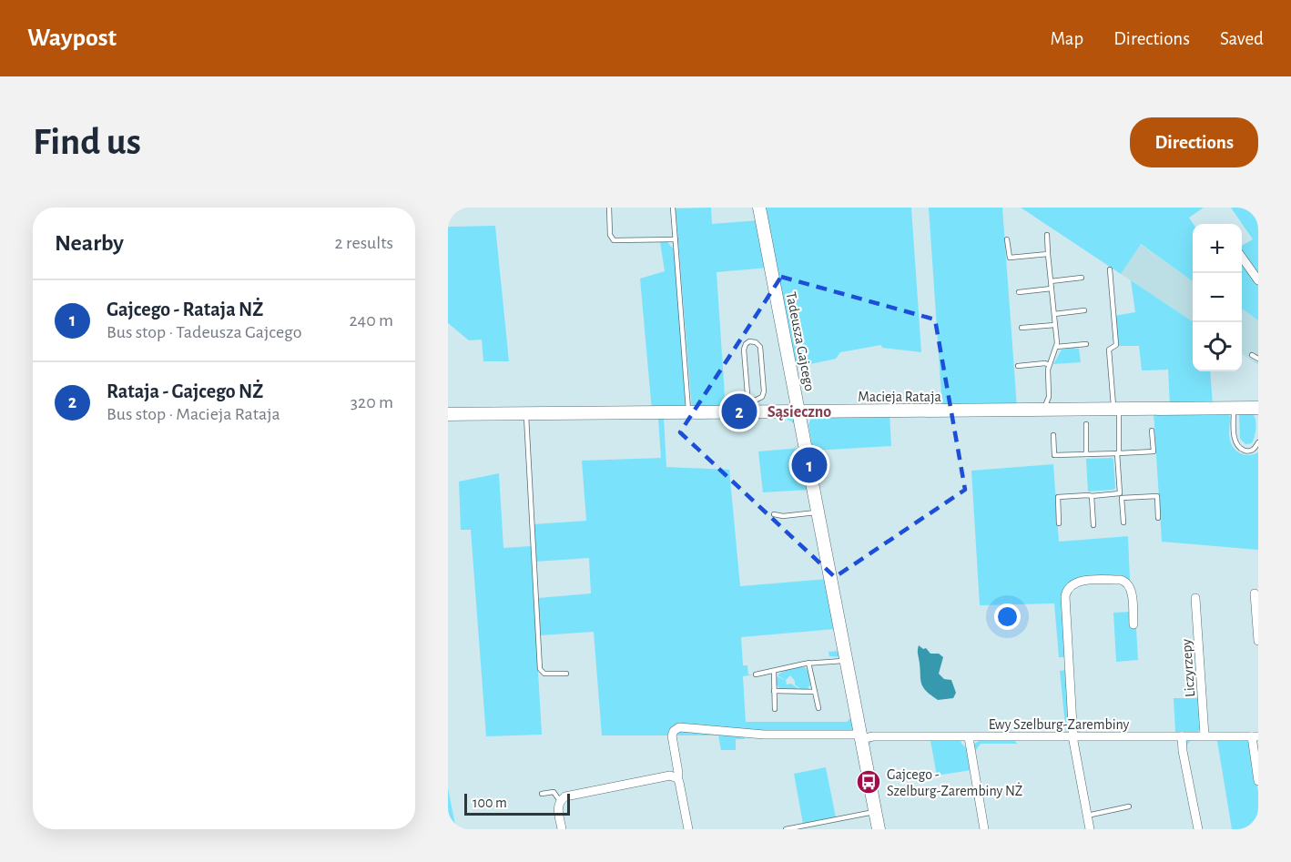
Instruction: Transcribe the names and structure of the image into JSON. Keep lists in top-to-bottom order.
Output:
{
  "streets": {
    "street": [
      "Tadeusza Gajcego",
      "Macieja Rataja",
      "Liczyrzepy",
      "Ewy Szelburg-Zarembiny"
    ]
  },
  "crossings": [
    ["Tadeusza Gajcego", "Macieja Rataja"],
    ["Tadeusza Gajcego", "Ewy Szelburg-Zarembiny"],
    ["Liczyrzepy", "Ewy Szelburg-Zarembiny"]
  ],
  "districts": ["Sąsieczno"],
  "places": {
    "bus stop": ["Gajcego - Szelburg-Zarembiny NŻ"]
  },
  "scale_bar": "100 m",
  "page": {
    "header": "Waypost",
    "nav": ["Map", "Directions", "Saved"],
    "buttons": "Directions",
    "title": "Find us",
    "heading": ["Nearby", "2 results"],
    "map_buttons": ["+", "−"],
    "list": [
      {
        "mark": "1",
        "name": "Gajcego - Rataja NŻ",
        "note": "Bus stop · Tadeusza Gajcego",
        "value": "240 m"
      },
      {
        "mark": "2",
        "name": "Rataja - Gajcego NŻ",
        "note": "Bus stop · Macieja Rataja",
        "value": "320 m"
      }
    ],
    "pins": ["2", "1"],
    "scale": "100 m"
  }
}
